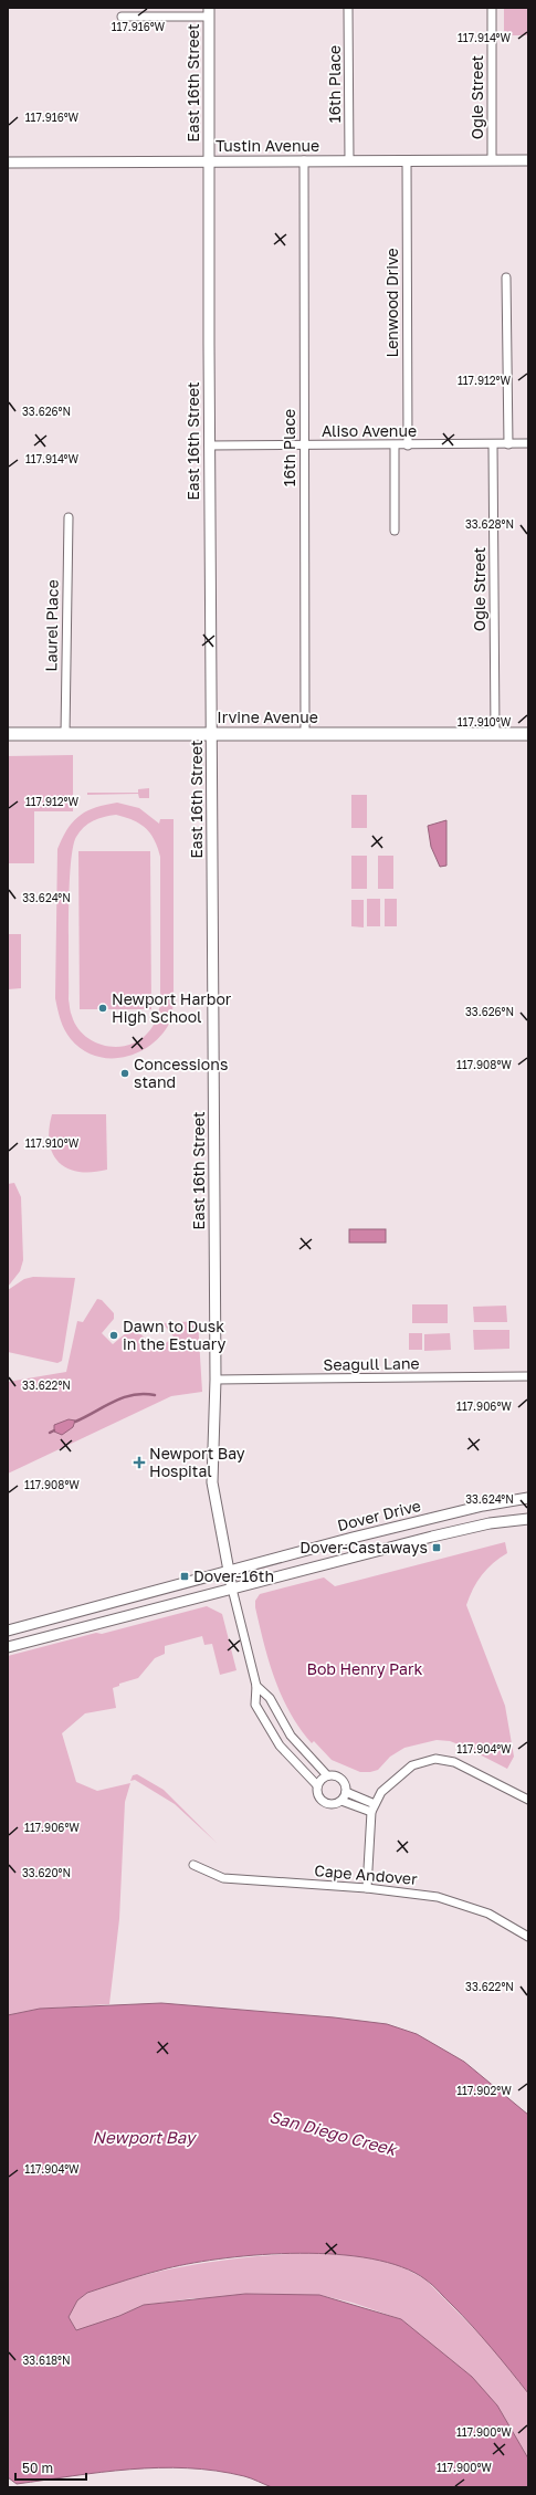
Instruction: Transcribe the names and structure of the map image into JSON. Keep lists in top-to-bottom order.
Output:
{
  "streets": {
    "main road": ["Irvine Avenue"],
    "street": [
      "East 16th Street",
      "16th Place",
      "Ogle Street",
      "Tustin Avenue",
      "Lenwood Drive",
      "Aliso Avenue",
      "Laurel Place",
      "Seagull Lane",
      "Dover Drive",
      "Cape Andover"
    ]
  },
  "crossings": [
    ["East 16th Street", "Tustin Avenue"],
    ["East 16th Street", "Aliso Avenue"],
    ["East 16th Street", "Irvine Avenue"],
    ["East 16th Street", "Seagull Lane"],
    ["East 16th Street", "Dover Drive"],
    ["16th Place", "Tustin Avenue"],
    ["16th Place", "Aliso Avenue"],
    ["16th Place", "Irvine Avenue"],
    ["Ogle Street", "Tustin Avenue"],
    ["Ogle Street", "Aliso Avenue"],
    ["Ogle Street", "Irvine Avenue"],
    ["Tustin Avenue", "Lenwood Drive"],
    ["Lenwood Drive", "Aliso Avenue"],
    ["Laurel Place", "Irvine Avenue"]
  ],
  "water": ["San Diego Creek", "Newport Bay"],
  "parks": ["Bob Henry Park"],
  "places": {
    "other": ["Newport Harbor High School", "Concessions stand", "Dawn to Dusk in the Estuary"],
    "health": ["Newport Bay Hospital"],
    "transit": ["Dover-Castaways", "Dover-16th"]
  },
  "scale_bar": "50 m",
  "coordinates": [
    "117.916°W",
    "117.914°W",
    "117.912°W",
    "33.626°N",
    "33.628°N",
    "117.910°W",
    "33.624°N",
    "117.908°W",
    "33.622°N",
    "117.906°W",
    "117.904°W",
    "33.620°N",
    "117.902°W",
    "33.618°N",
    "117.900°W"
  ]
}
